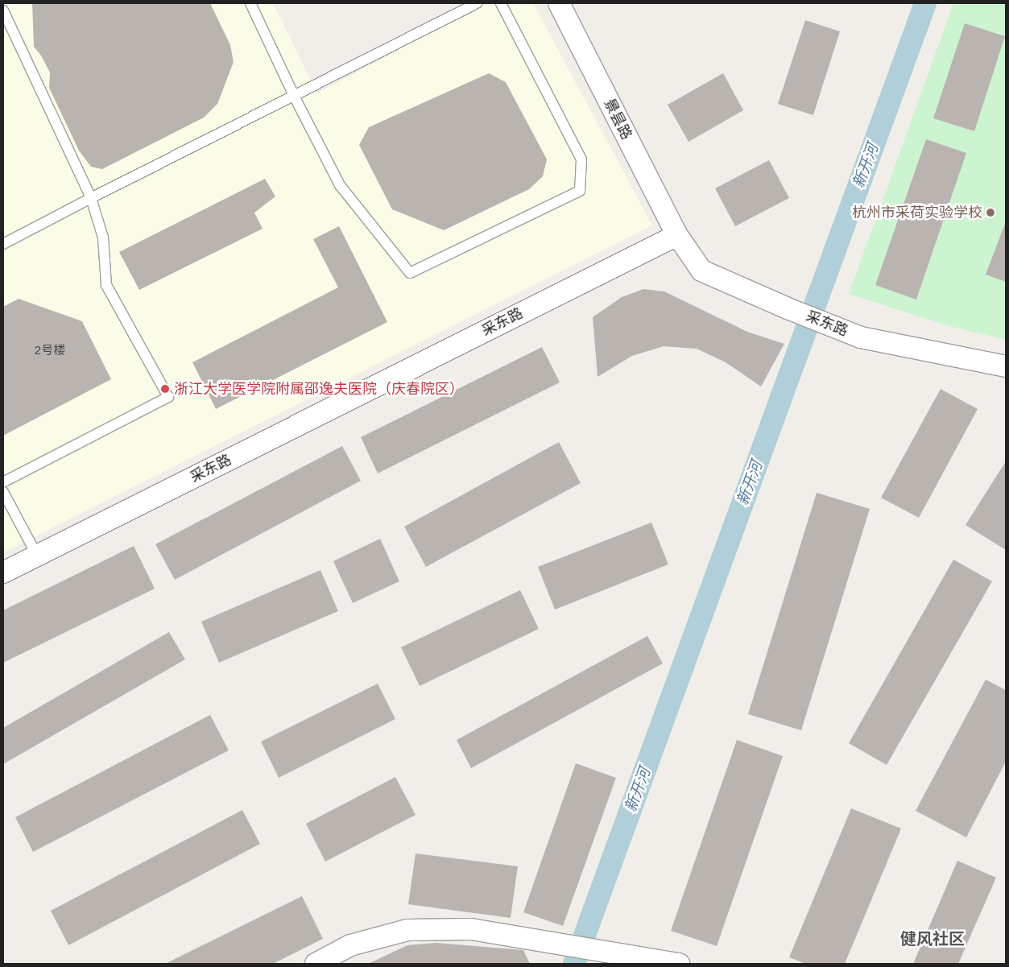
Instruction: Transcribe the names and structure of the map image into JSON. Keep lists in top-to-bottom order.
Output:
{
  "streets": {
    "street": ["景昙路", "采东路"]
  },
  "crossings": [
    ["景昙路", "采东路"]
  ],
  "districts": ["健风社区"],
  "water": ["新开河"],
  "places": ["杭州市采荷实验学校", "浙江大学医学院附属邵逸夫医院（庆春院区）"],
  "house_numbers": ["2号楼"]
}
